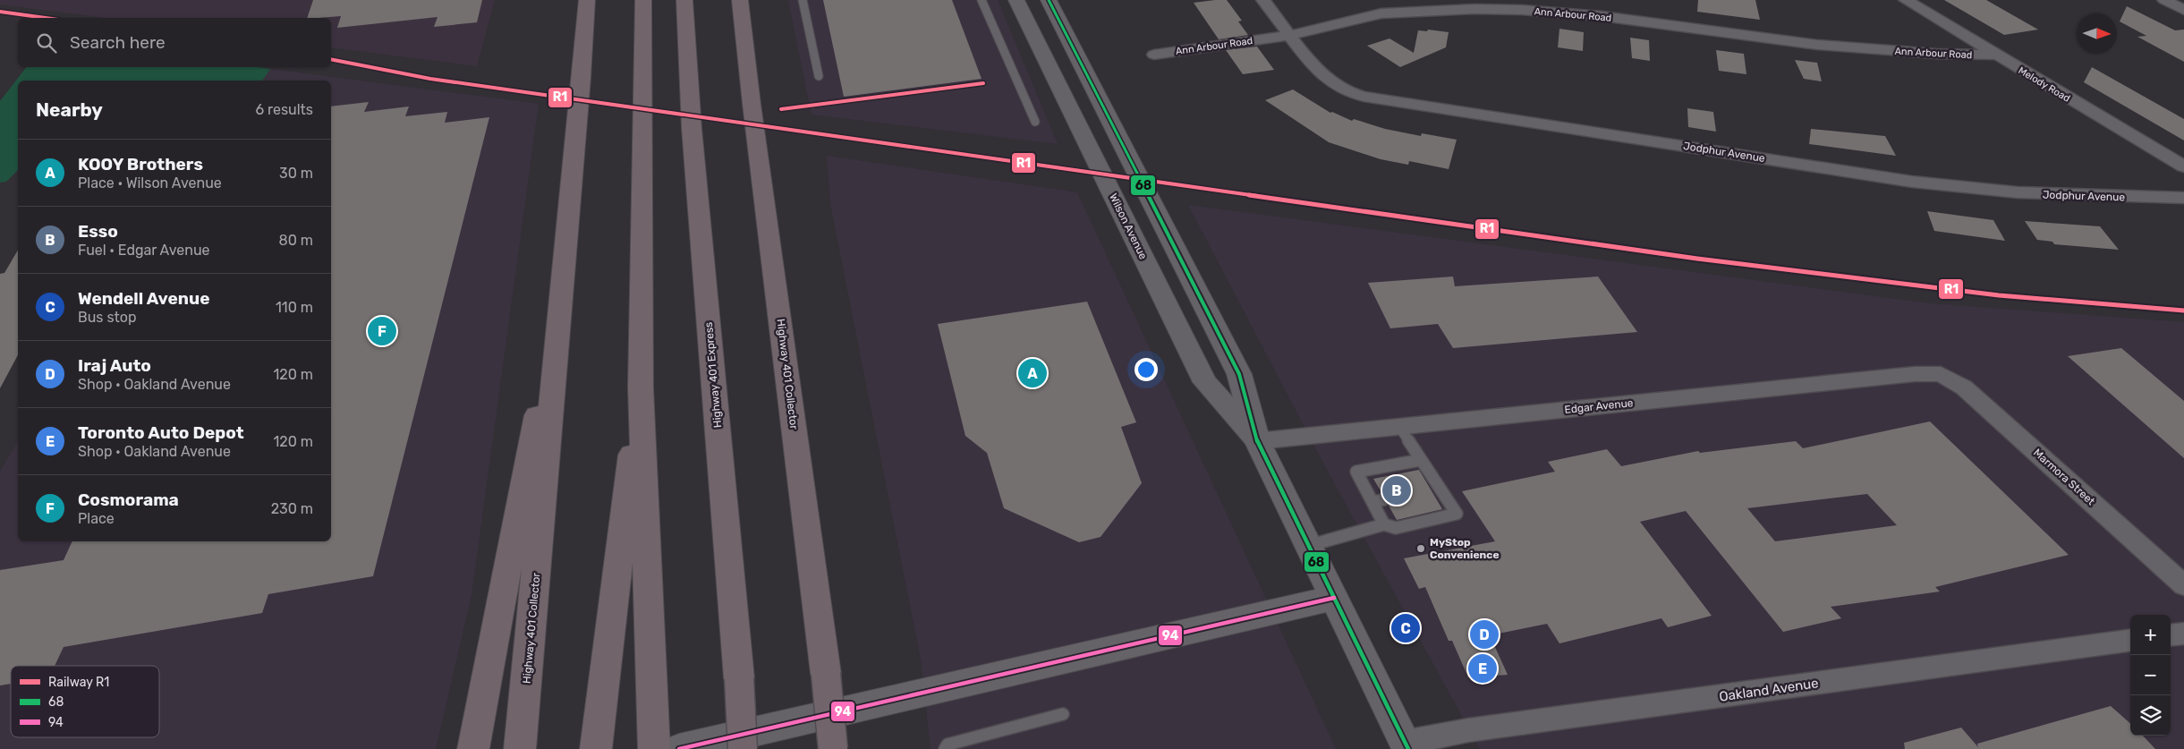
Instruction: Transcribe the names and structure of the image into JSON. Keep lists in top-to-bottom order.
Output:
{
  "streets": {
    "highway": ["Highway 401 Collector", "Highway 401 Express"],
    "main road": ["Wilson Avenue"],
    "street": [
      "Ann Arbour Road",
      "Melody Road",
      "Jodphur Avenue",
      "Edgar Avenue",
      "Marmora Street",
      "Oakland Avenue"
    ]
  },
  "crossings": [
    ["Ann Arbour Road", "Melody Road"],
    ["Ann Arbour Road", "Jodphur Avenue"],
    ["Wilson Avenue", "Edgar Avenue"],
    ["Wilson Avenue", "Oakland Avenue"],
    ["Edgar Avenue", "Marmora Street"]
  ],
  "places": ["MyStop Convenience"],
  "lines": ["transit line 68", "rail line R1", "transit line 94"],
  "legend": ["Railway R1", "68", "94"],
  "north": "right",
  "page": {
    "search": "Search here",
    "heading": ["Nearby", "6 results"],
    "list": [
      {
        "mark": "A",
        "name": "KOOY Brothers",
        "note": "Place · Wilson Avenue",
        "value": "30 m"
      },
      {
        "mark": "B",
        "name": "Esso",
        "note": "Fuel · Edgar Avenue",
        "value": "80 m"
      },
      {
        "mark": "C",
        "name": "Wendell Avenue",
        "note": "Bus stop",
        "value": "110 m"
      },
      {
        "mark": "D",
        "name": "Iraj Auto",
        "note": "Shop · Oakland Avenue",
        "value": "120 m"
      },
      {
        "mark": "E",
        "name": "Toronto Auto Depot",
        "note": "Shop · Oakland Avenue",
        "value": "120 m"
      },
      {
        "mark": "F",
        "name": "Cosmorama",
        "note": "Place",
        "value": "230 m"
      }
    ],
    "pins": [
      "F",
      "A",
      "B",
      "C",
      "D",
      "E"
    ],
    "map_buttons": ["+", "−"]
  }
}
